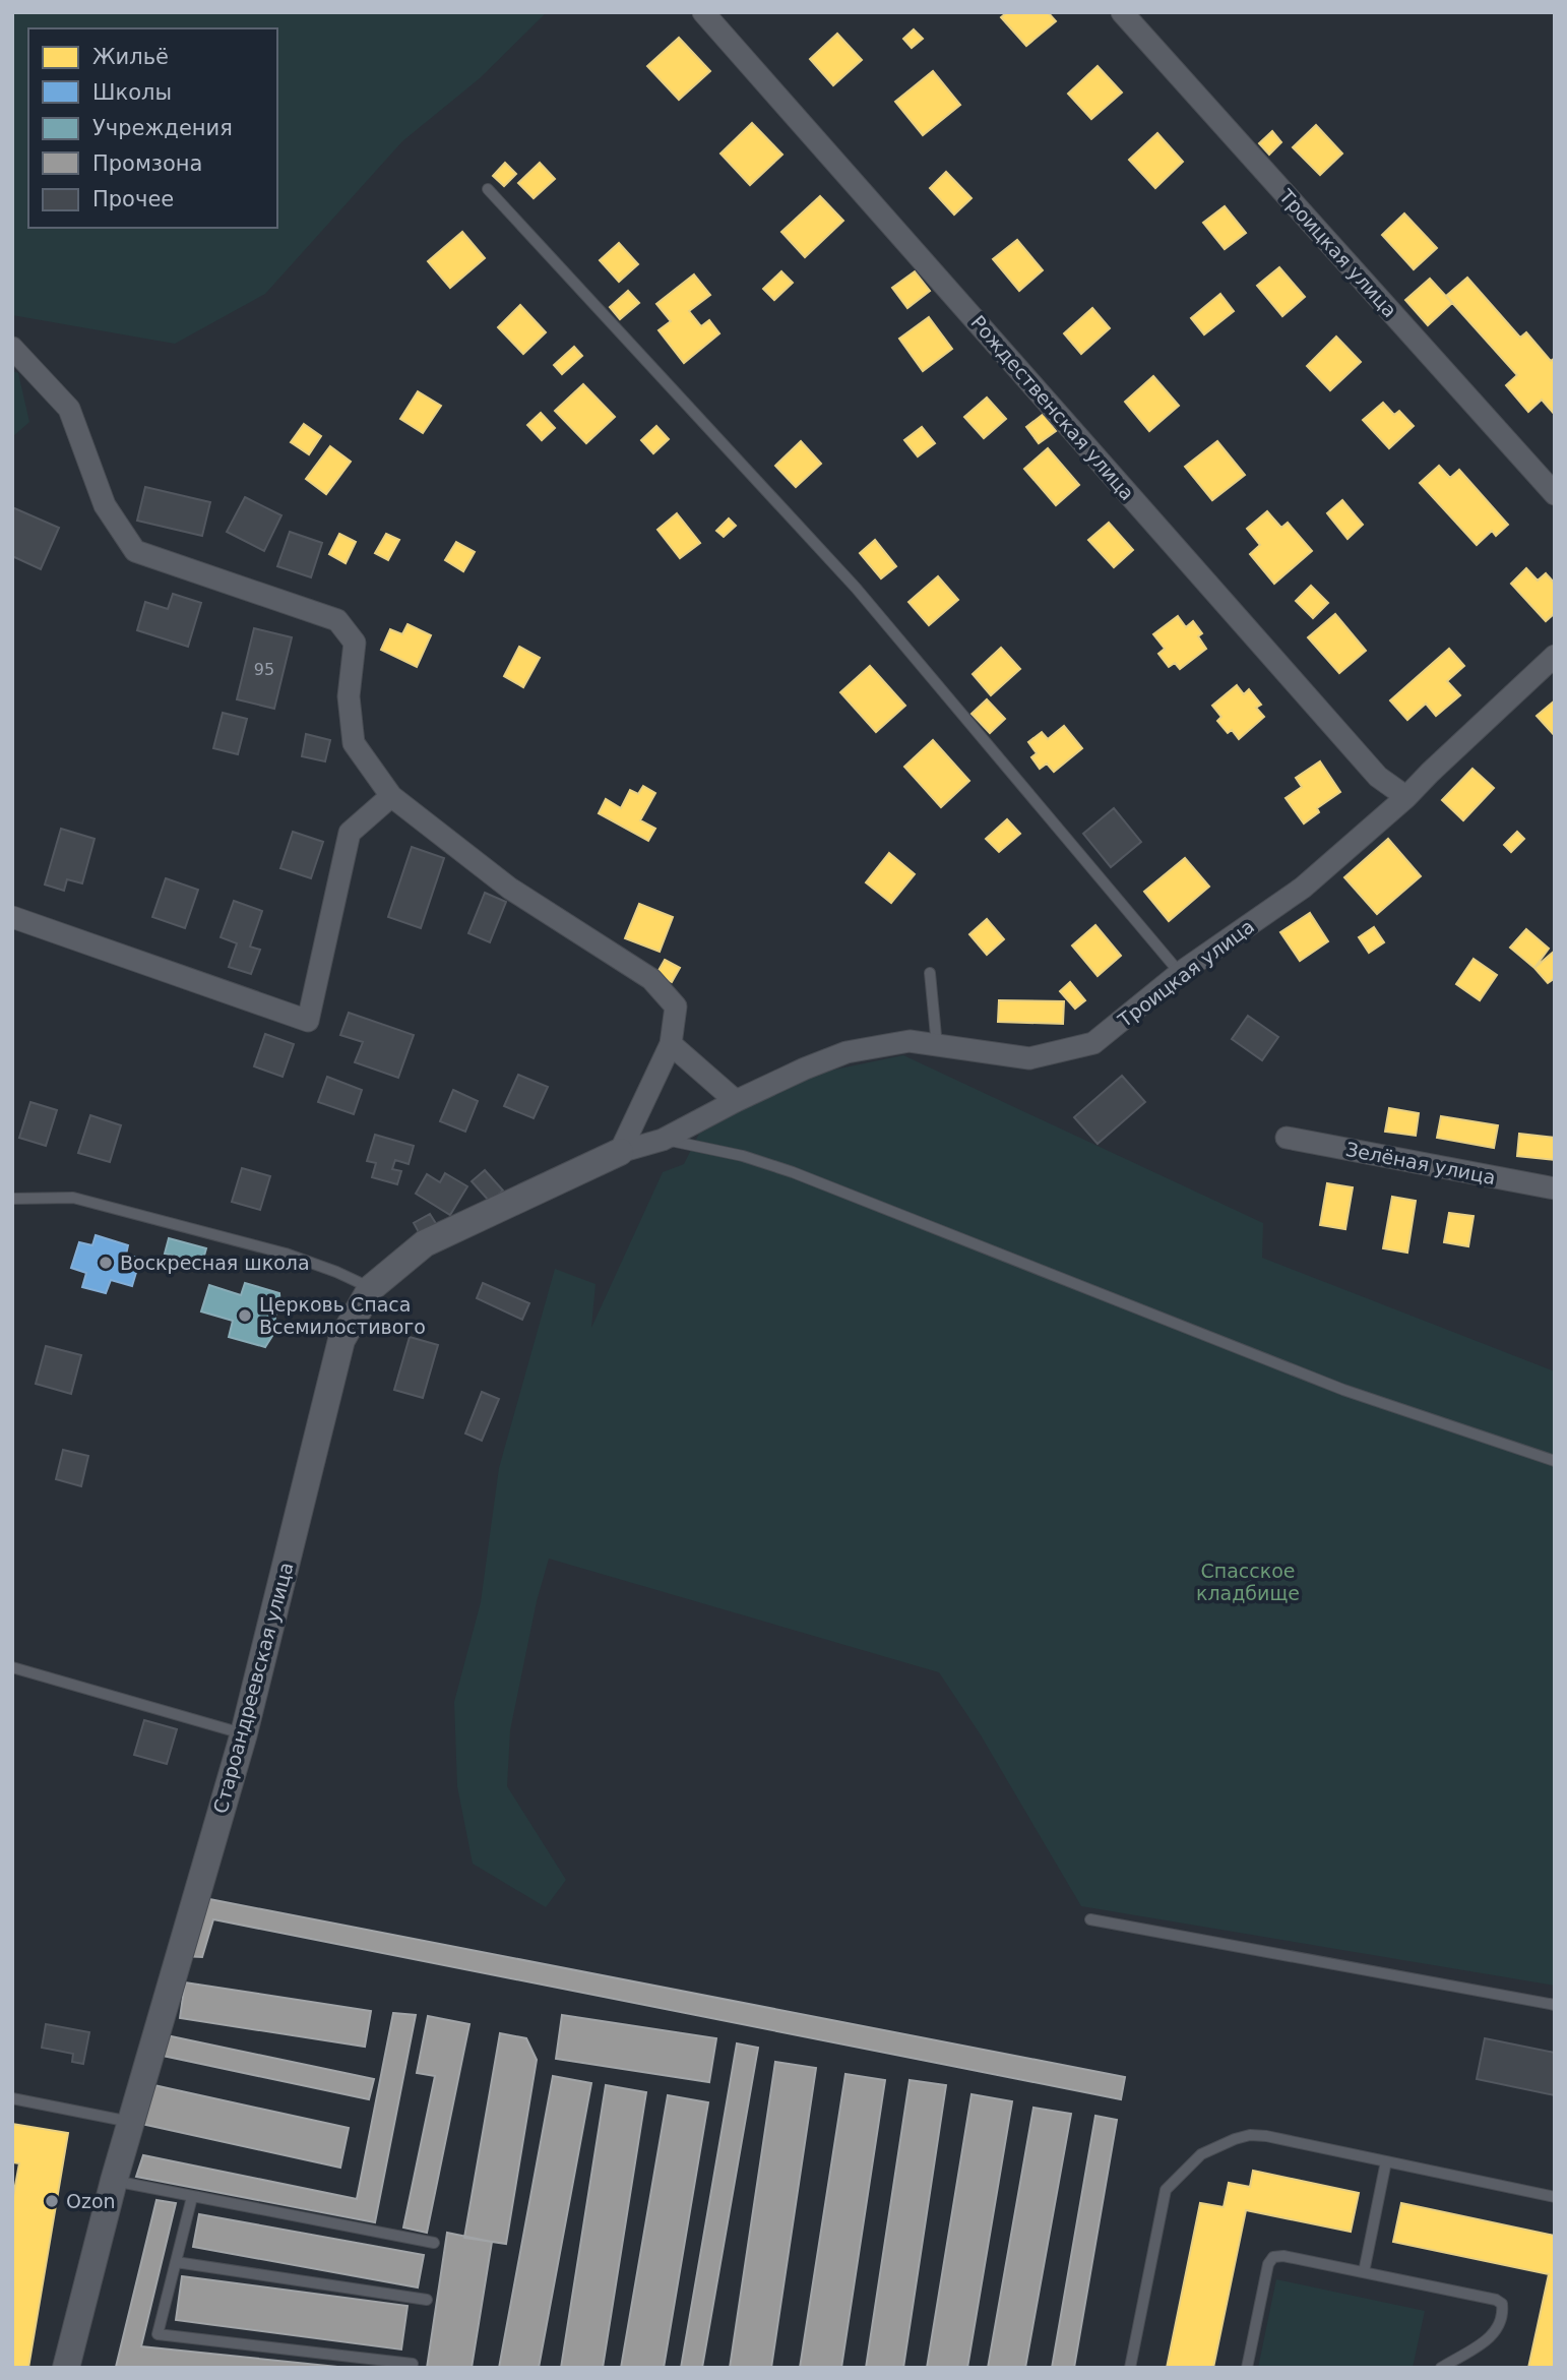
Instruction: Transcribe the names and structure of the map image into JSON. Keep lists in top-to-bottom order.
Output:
{
  "streets": {
    "street": [
      "Троицкая улица",
      "Рождественская улица",
      "Зелёная улица",
      "Староандреевская улица"
    ]
  },
  "crossings": [
    ["Троицкая улица", "Рождественская улица"],
    ["Троицкая улица", "Староандреевская улица"]
  ],
  "parks": ["Спасское кладбище"],
  "places": ["Воскресная школа", "Церковь Спаса Всемилостивого", "Ozon"],
  "house_numbers": ["95"],
  "legend": [
    "Жильё",
    "Школы",
    "Учреждения",
    "Промзона",
    "Прочее"
  ]
}
